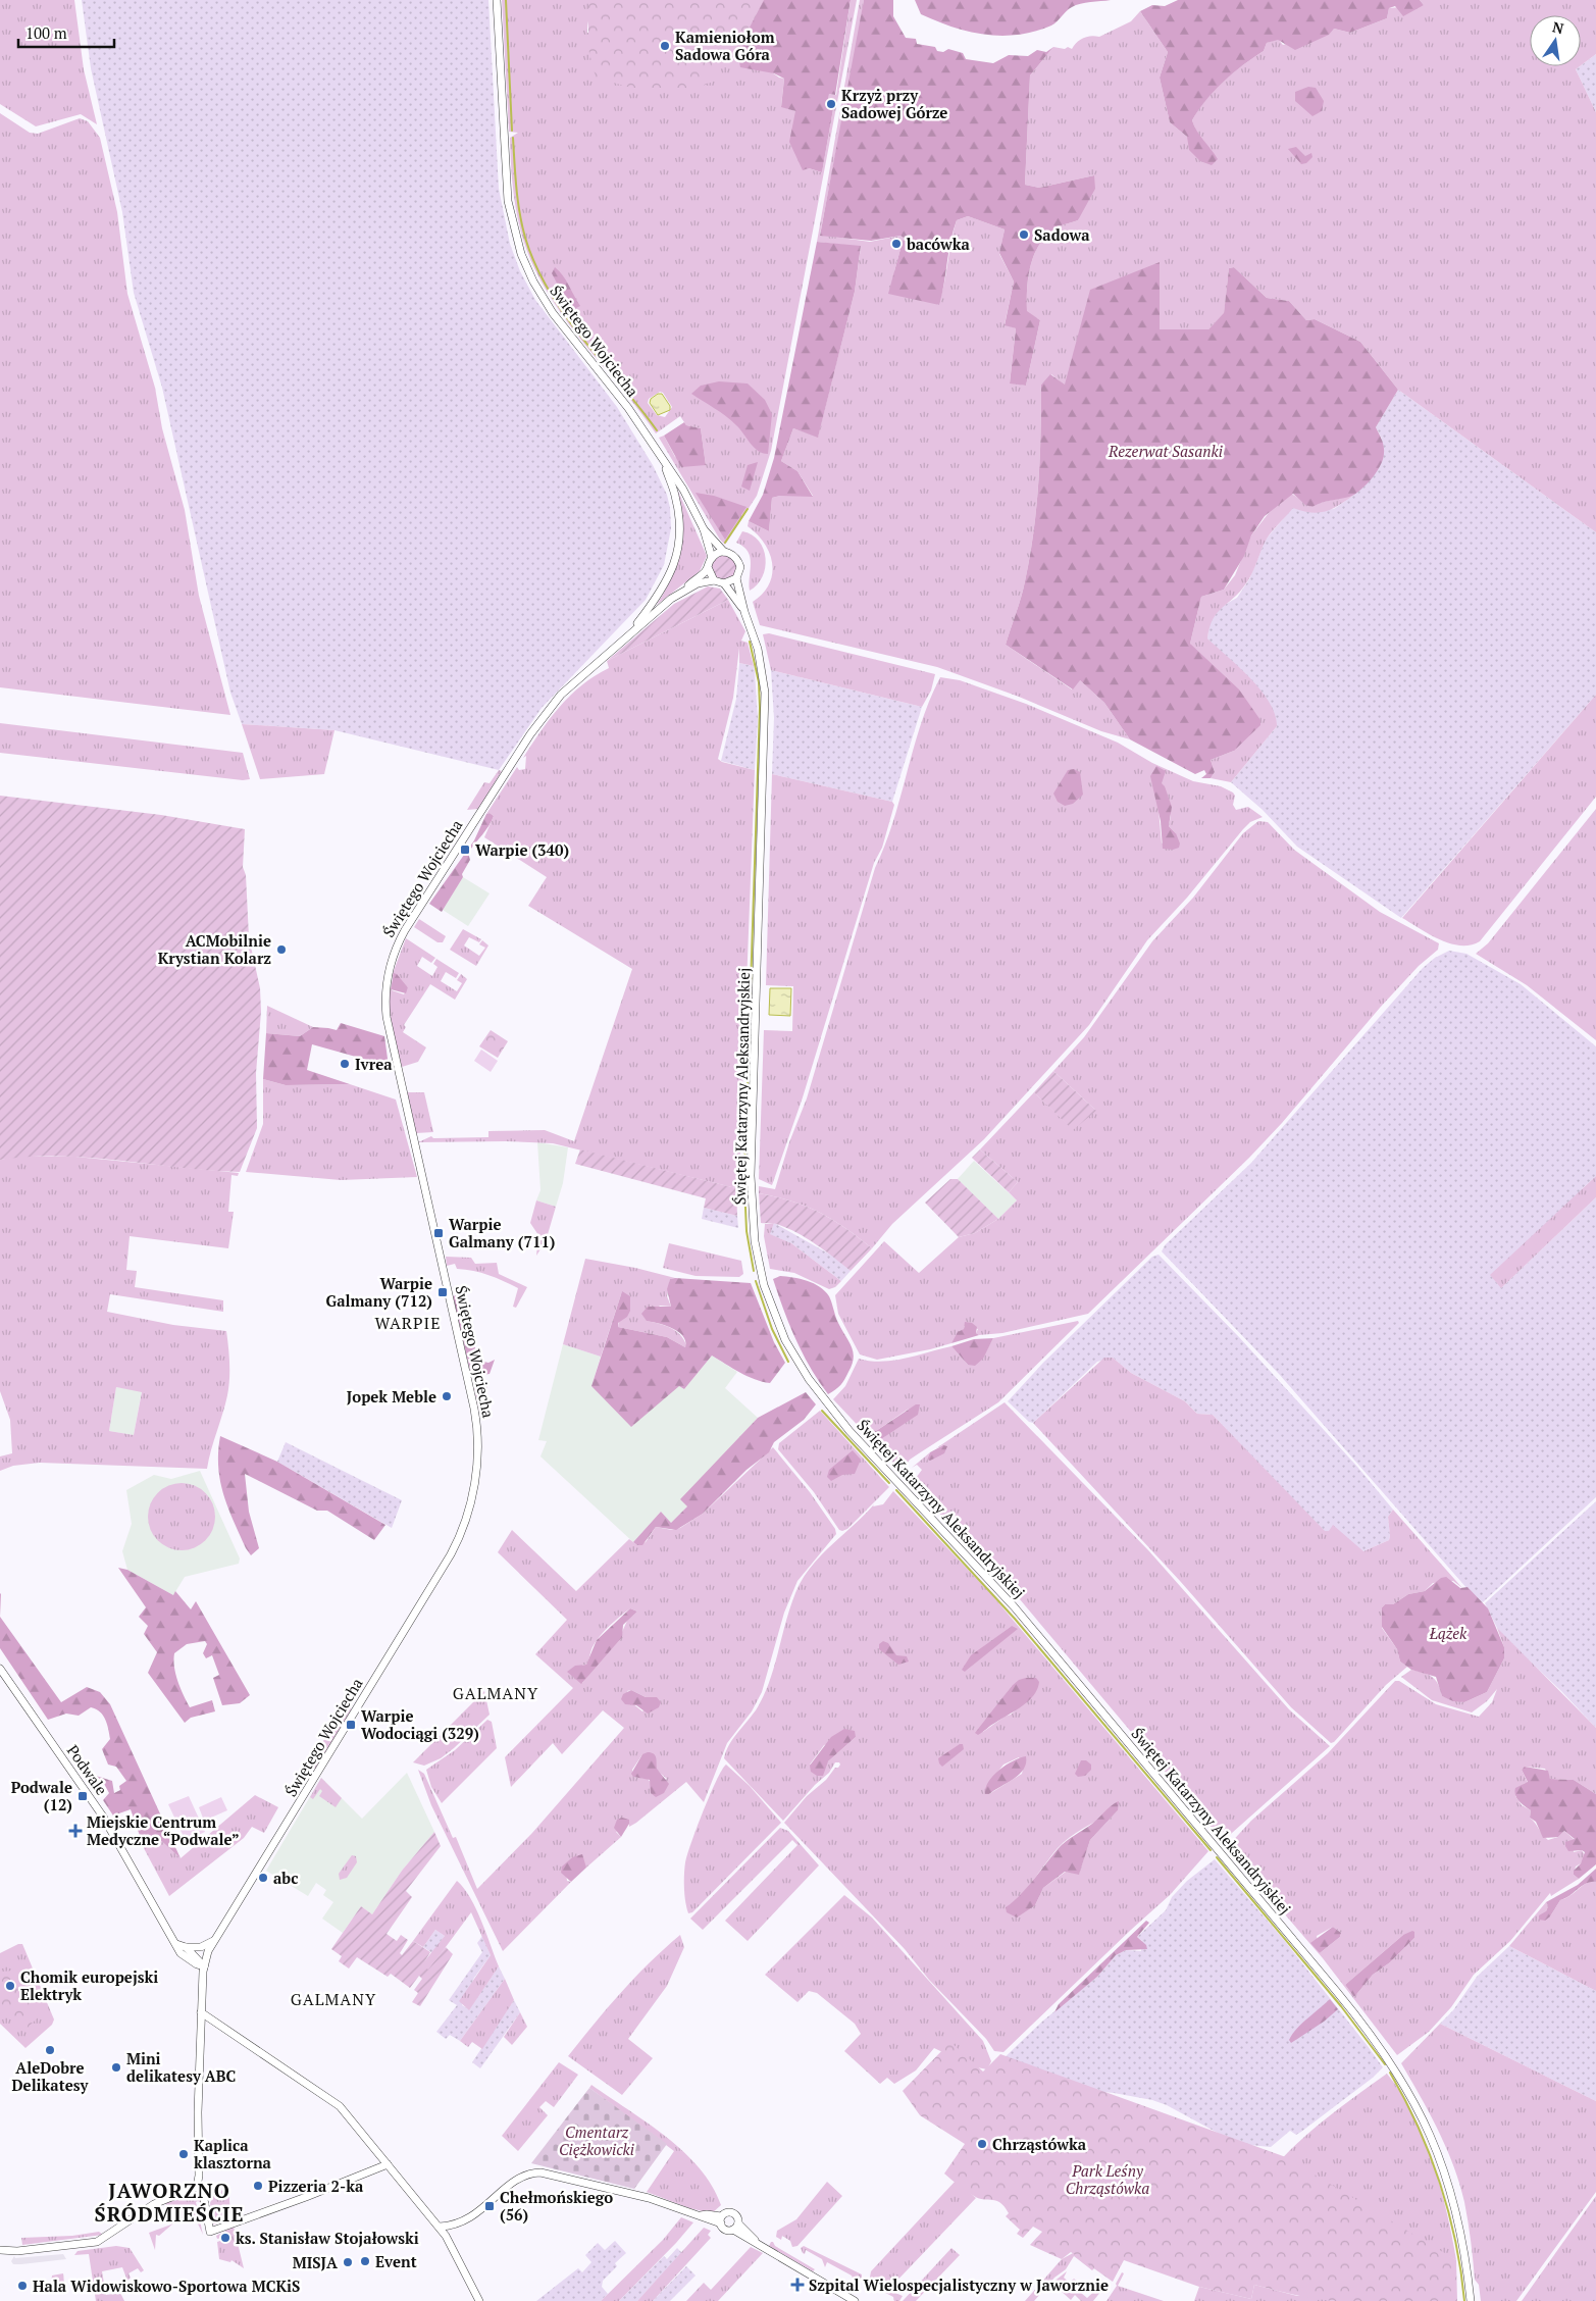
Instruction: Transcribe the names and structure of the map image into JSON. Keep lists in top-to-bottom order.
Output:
{
  "streets": {
    "street": ["Świętego Wojciecha", "Świętej Katarzyny Aleksandryjskiej", "Podwale"]
  },
  "crossings": [
    ["Świętego Wojciecha", "Świętej Katarzyny Aleksandryjskiej"],
    ["Świętego Wojciecha", "Podwale"]
  ],
  "districts": [
    "WARPIE",
    "GALMANY",
    "GALMANY",
    "JAWORZNO ŚRÓDMIEŚCIE"
  ],
  "parks": [
    "Rezerwat Sasanki",
    "Łążek",
    "Cmentarz Ciężkowicki",
    "Park Leśny Chrząstówka"
  ],
  "places": {
    "other": [
      "Kamieniołom Sadowa Góra",
      "Krzyż przy Sadowej Górze",
      "Sadowa",
      "bacówka",
      "ACMobilnie Krystian Kolarz",
      "Ivrea",
      "Jopek Meble",
      "abc",
      "Chomik europejski Elektryk",
      "AleDobre Delikatesy",
      "Mini delikatesy ABC",
      "Chrząstówka",
      "Kaplica klasztorna",
      "Pizzeria 2-ka",
      "ks. Stanisław Stojałowski",
      "Event",
      "MISJA",
      "Hala Widowiskowo-Sportowa MCKiS"
    ],
    "transit": [
      "Warpie (340)",
      "Warpie Galmany (711)",
      "Warpie Galmany (712)",
      "Warpie Wodociągi (329)",
      "Podwale (12)",
      "Chełmońskiego (56)"
    ],
    "health": ["Miejskie Centrum Medyczne “Podwale”", "Szpital Wielospecjalistyczny w Jaworznie"]
  },
  "scale_bar": "100 m",
  "north": "top"
}
